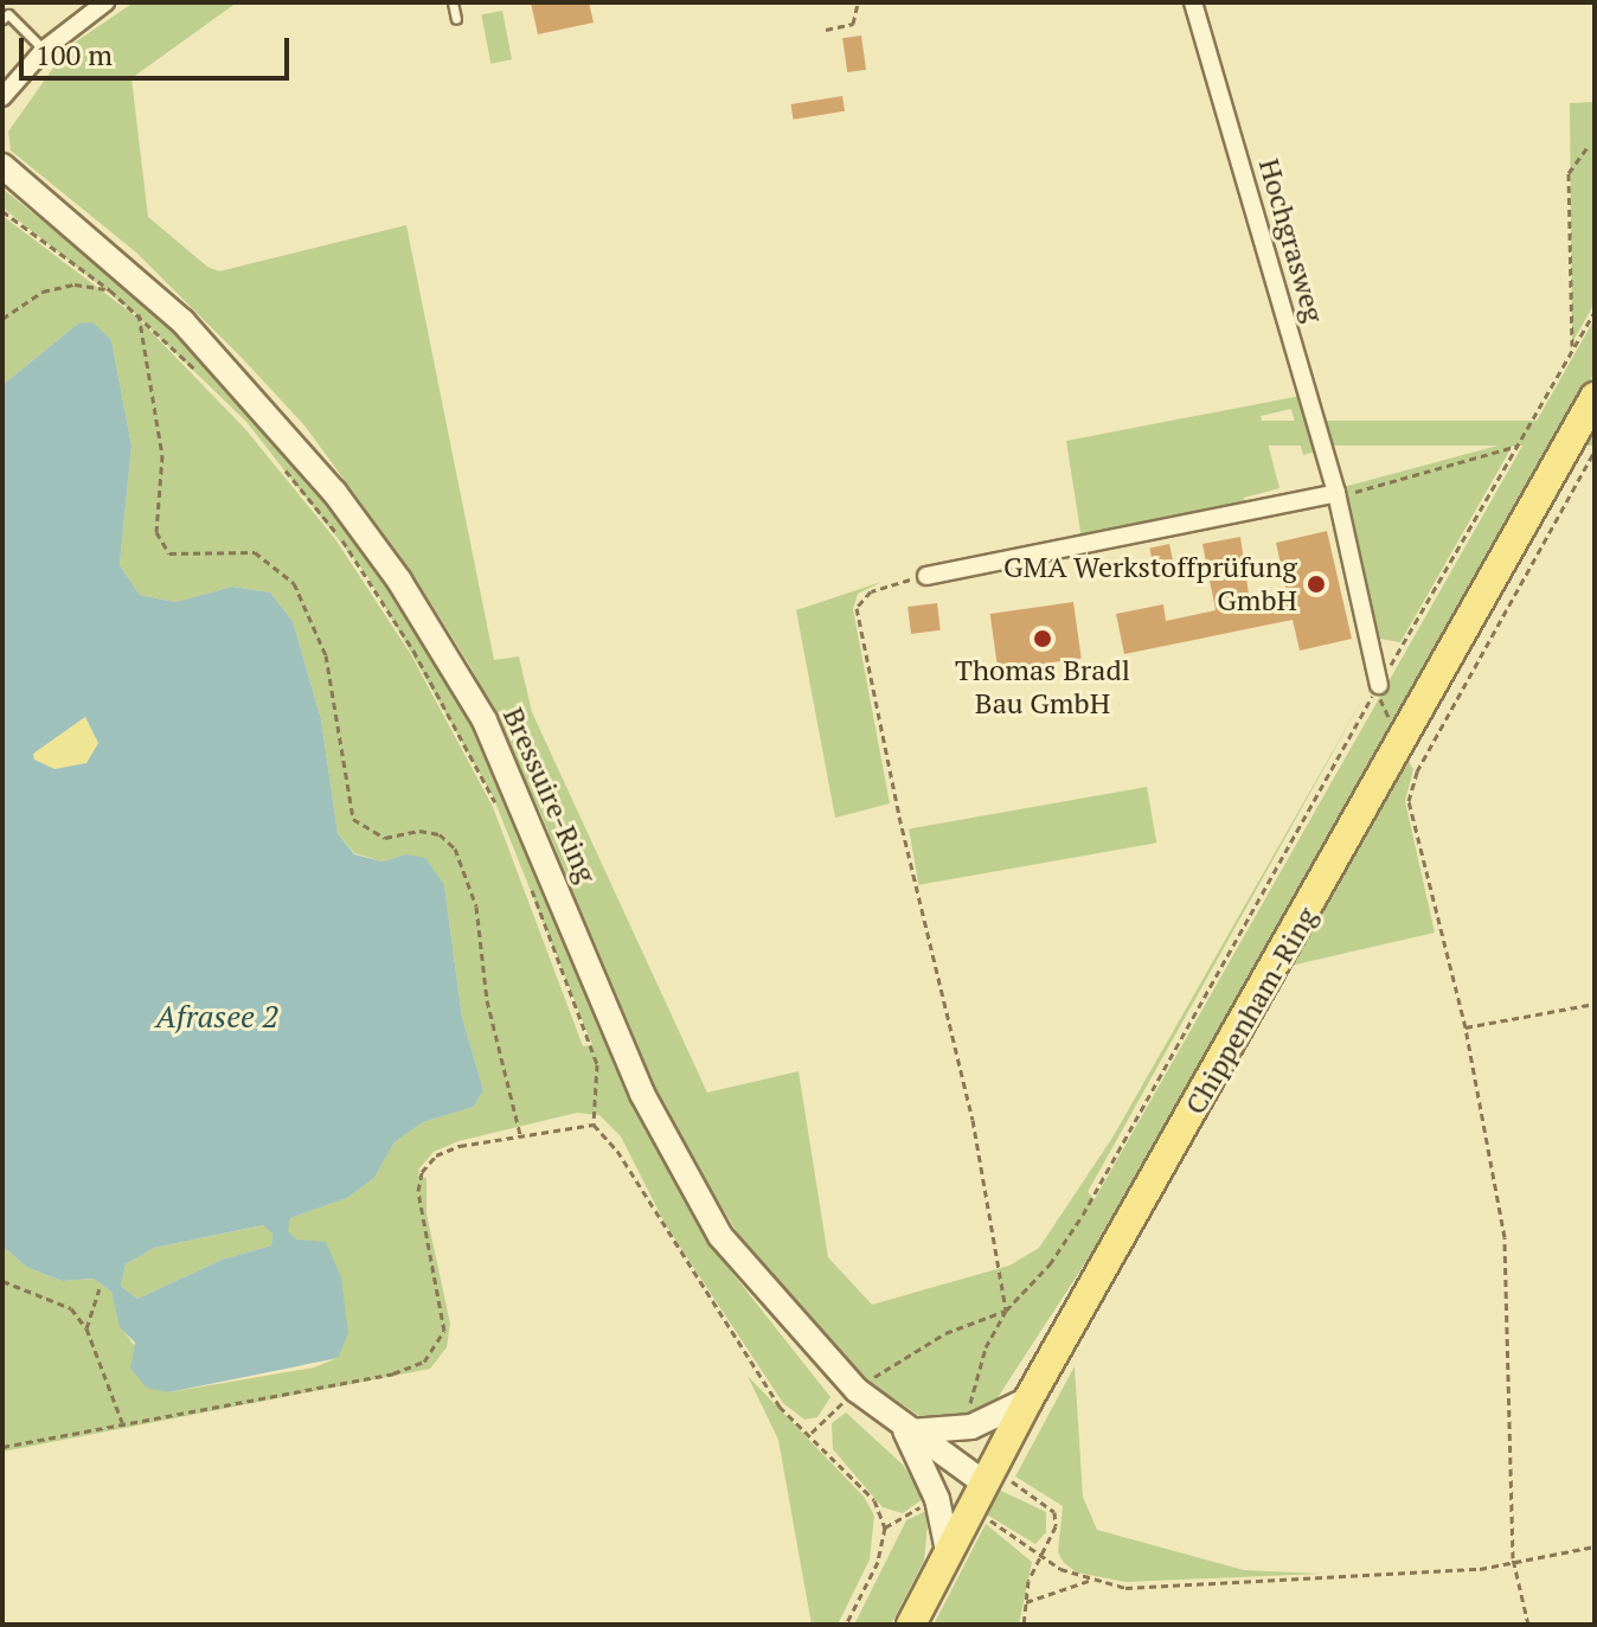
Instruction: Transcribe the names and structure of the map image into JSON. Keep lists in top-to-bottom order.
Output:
{
  "streets": {
    "main road": ["Bressuire-Ring", "Chippenham-Ring"],
    "street": ["Hochgrasweg"]
  },
  "crossings": [
    ["Bressuire-Ring", "Chippenham-Ring"]
  ],
  "water": ["Afrasee 2"],
  "places": ["GMA Werkstoffprüfung GmbH", "Thomas Bradl Bau GmbH"],
  "scale_bar": "100 m"
}
